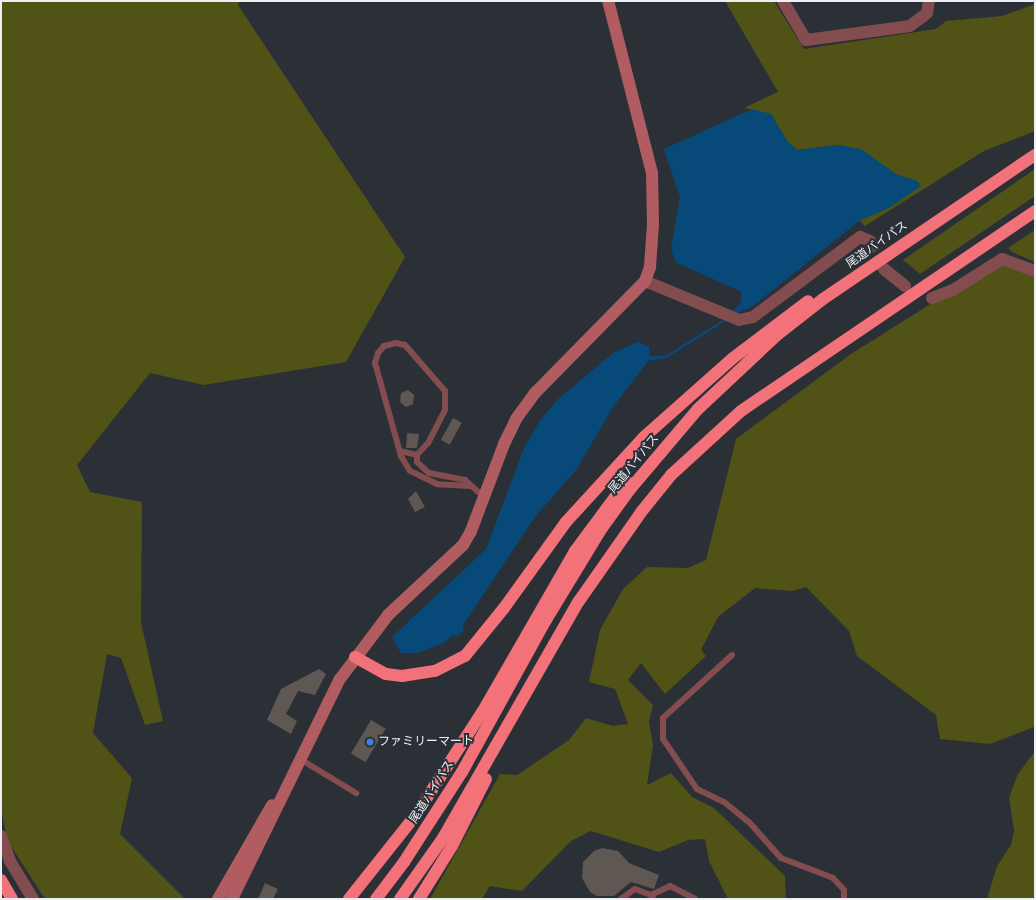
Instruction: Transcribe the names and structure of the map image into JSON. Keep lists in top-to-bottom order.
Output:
{
  "streets": {
    "highway": ["尾道バイパス"]
  },
  "places": ["ファミリーマート"]
}
